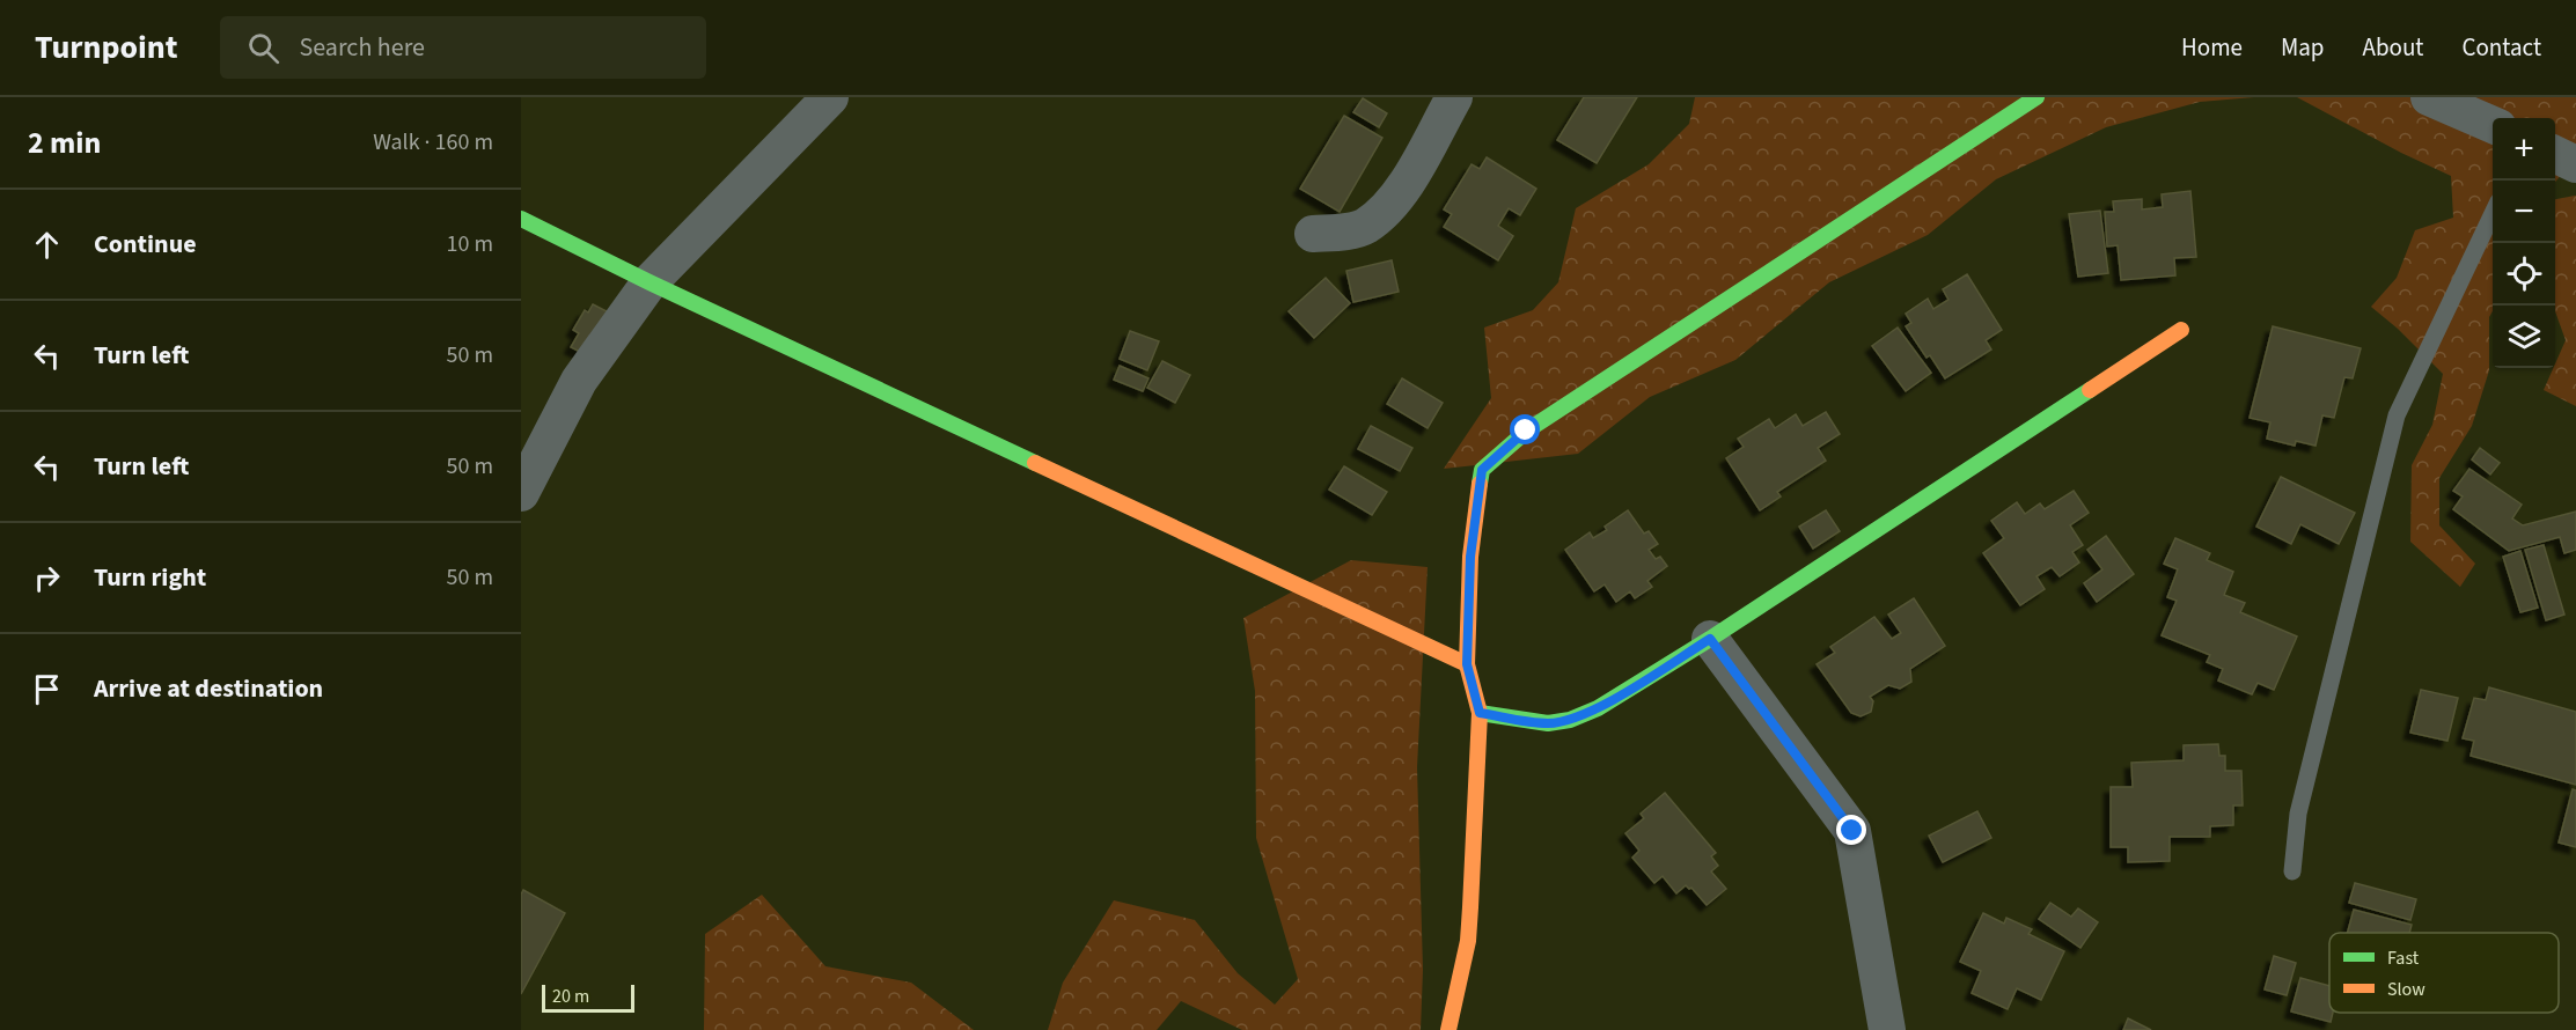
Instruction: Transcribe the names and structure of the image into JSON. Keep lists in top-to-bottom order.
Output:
{
  "legend": ["Fast", "Slow"],
  "scale_bar": "20 m",
  "page": {
    "header": "Turnpoint",
    "search": "Search here",
    "nav": [
      "Home",
      "Map",
      "About",
      "Contact"
    ],
    "heading": ["2 min", "Walk · 160 m"],
    "map_buttons": ["+", "−"],
    "list": [
      ["Continue", "10 m"],
      ["Turn left", "50 m"],
      ["Turn left", "50 m"],
      ["Turn right", "50 m"],
      "Arrive at destination"
    ],
    "scale": "20 m"
  }
}
